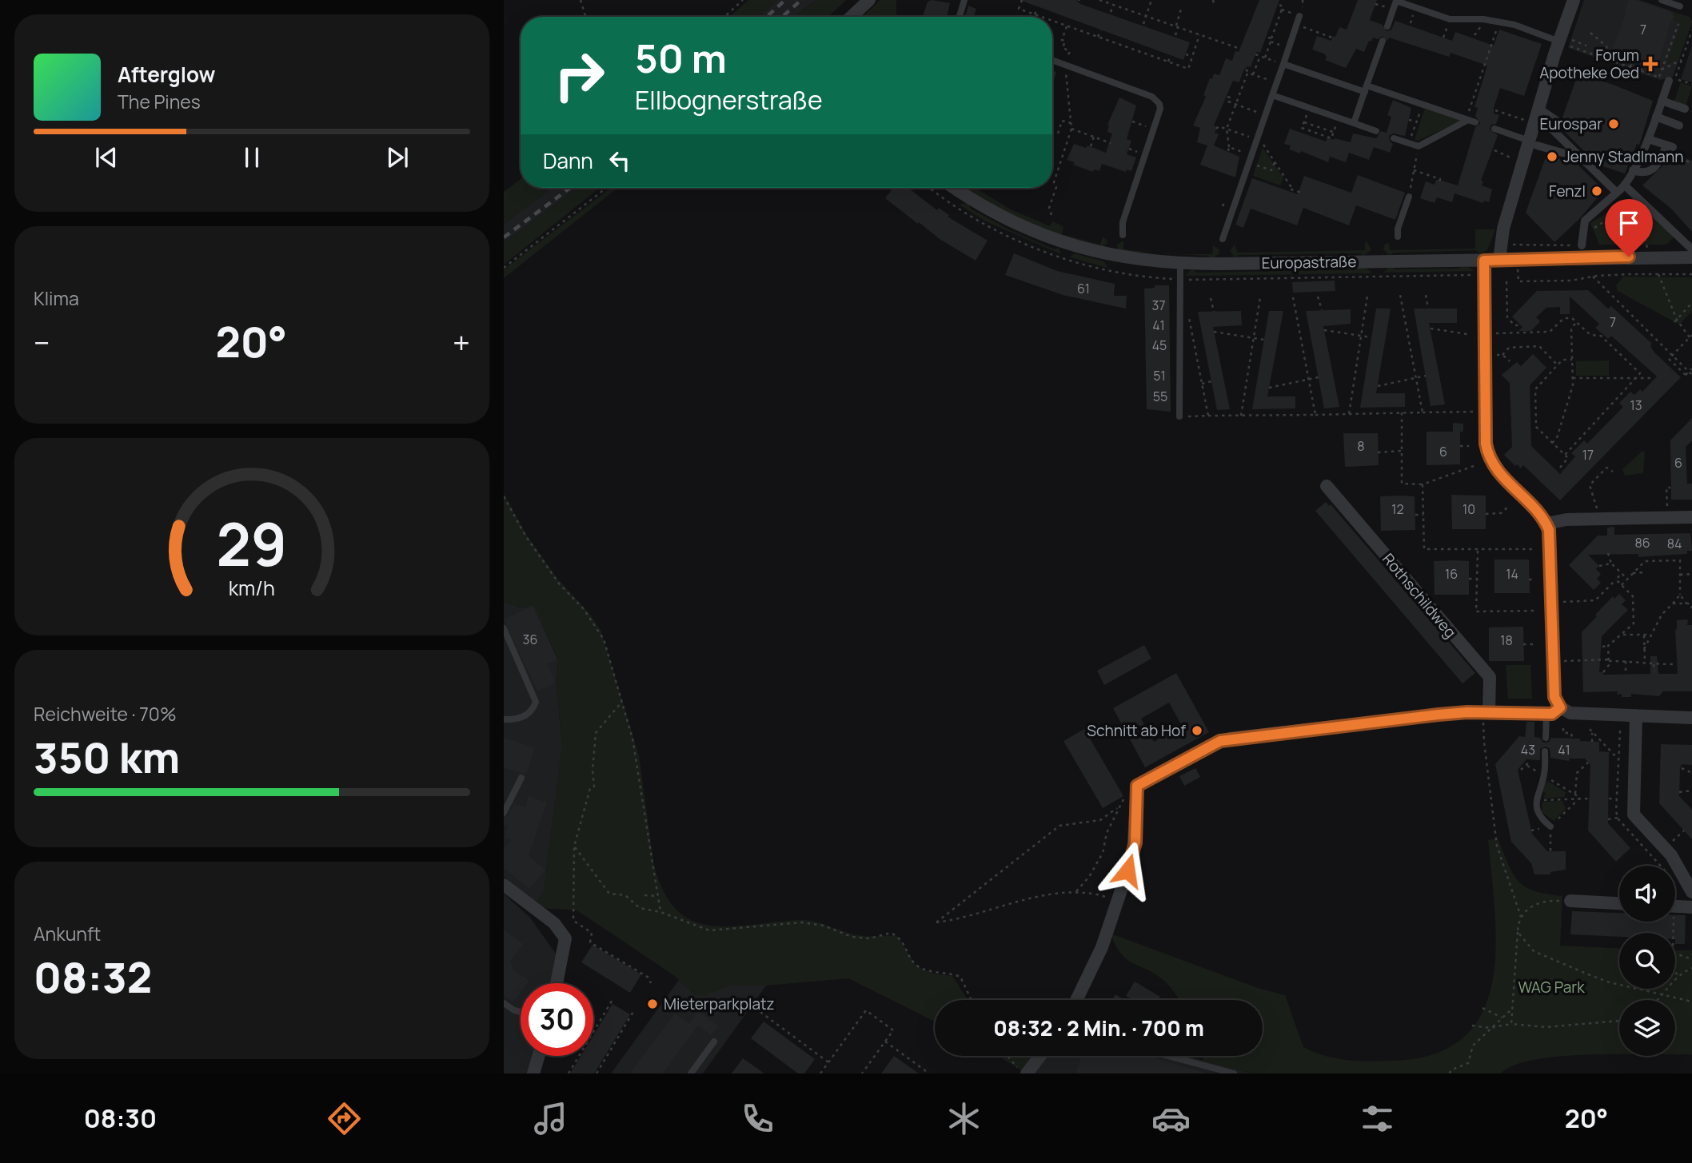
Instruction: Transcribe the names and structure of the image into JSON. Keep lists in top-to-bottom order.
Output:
{
  "streets": {
    "street": ["Europastraße", "Rothschildweg"]
  },
  "parks": ["WAG Park"],
  "places": {
    "health": ["Forum Apotheke Oed"],
    "other": [
      "Eurospar",
      "Jenny Stadlmann",
      "Fenzl",
      "Schnitt ab Hof",
      "Mieterparkplatz"
    ]
  },
  "house_numbers": [
    "7",
    "61",
    "37",
    "7",
    "41",
    "45",
    "51",
    "55",
    "13",
    "8",
    "6",
    "17",
    "6",
    "12",
    "10",
    "86",
    "84",
    "16",
    "14",
    "36",
    "18",
    "43",
    "41"
  ],
  "page": {
    "turn": ["50 m", "Ellbognerstraße"],
    "song": ["Afterglow", "The Pines"],
    "then": "Dann",
    "tile": [
      "Klima",
      ["Reichweite · 70%", "350 km"],
      ["Ankunft", "08:32"]
    ],
    "heat": ["−", "20°", "+"],
    "limit": "30",
    "trip": "08:32 · 2 Min. · 700 m",
    "tabs": ["08:30", "20°"],
    "gauge": ["29", "km/h"]
  }
}
